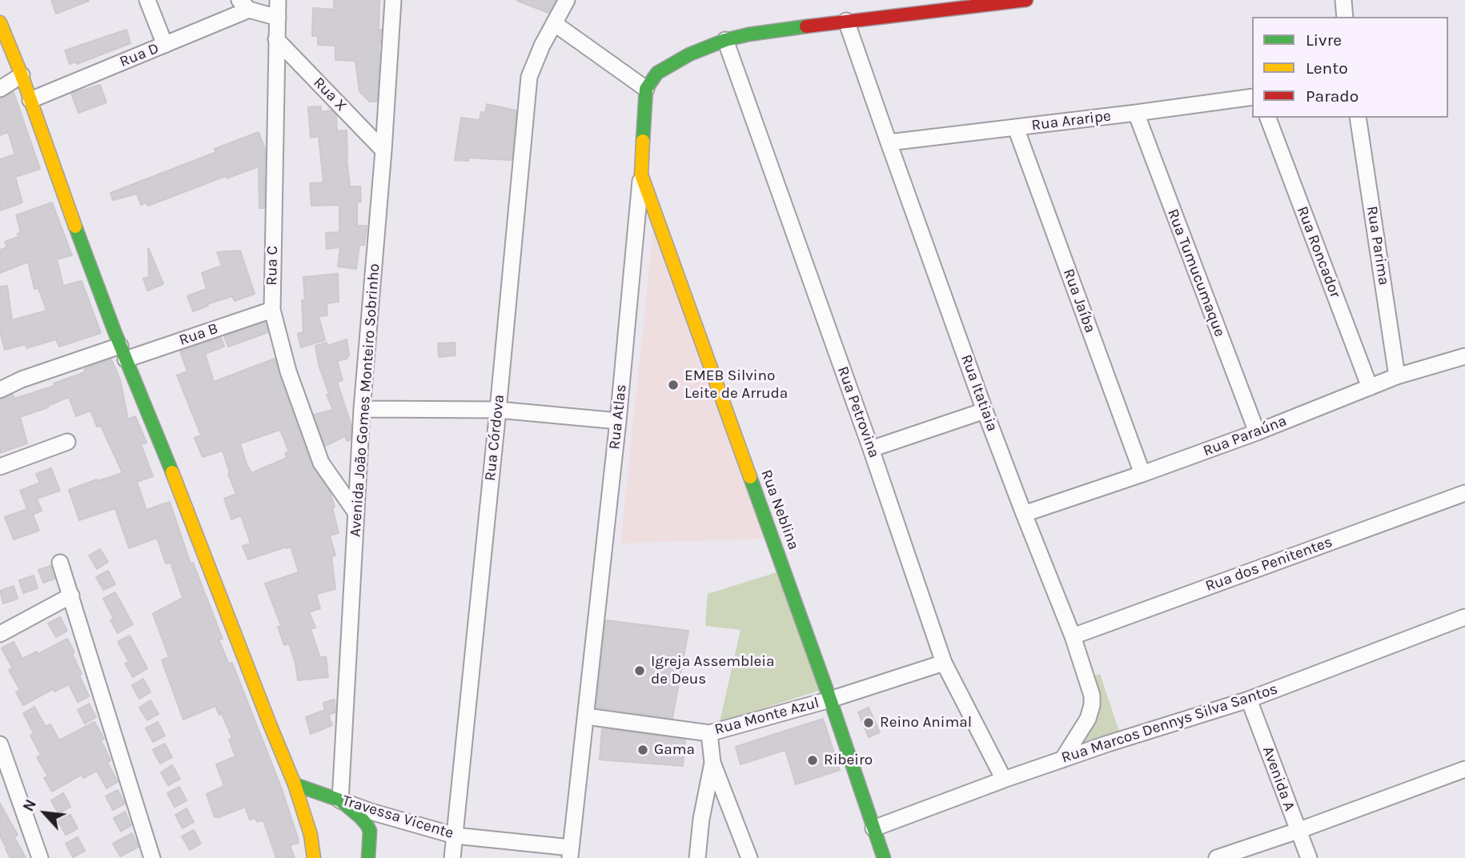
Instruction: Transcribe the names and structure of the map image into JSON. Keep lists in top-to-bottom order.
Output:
{
  "streets": {
    "street": [
      "Rua D",
      "Rua X",
      "Rua Araripe",
      "Rua Parima",
      "Rua Roncador",
      "Rua C",
      "Rua Tumucumaque",
      "Rua Jaíba",
      "Rua B",
      "Rua Itatiaia",
      "Avenida João Gomes Monteiro Sobrinho",
      "Rua Petrovina",
      "Rua Atlas",
      "Rua Paraúna",
      "Rua Córdova",
      "Rua Neblina",
      "Rua dos Penitentes",
      "Rua Monte Azul",
      "Rua Marcos Dennys Silva Santos",
      "Avenida A",
      "Travessa Vicente"
    ]
  },
  "crossings": [
    ["Rua X", "Rua C"],
    ["Rua X", "Avenida João Gomes Monteiro Sobrinho"],
    ["Rua Araripe", "Rua Tumucumaque"],
    ["Rua Araripe", "Rua Jaíba"],
    ["Rua Araripe", "Rua Itatiaia"],
    ["Rua Parima", "Rua Paraúna"],
    ["Rua Roncador", "Rua Paraúna"],
    ["Rua C", "Rua B"],
    ["Rua C", "Avenida João Gomes Monteiro Sobrinho"],
    ["Rua Tumucumaque", "Rua Paraúna"],
    ["Rua Jaíba", "Rua Paraúna"],
    ["Rua Itatiaia", "Rua Paraúna"],
    ["Rua Itatiaia", "Rua dos Penitentes"],
    ["Rua Itatiaia", "Rua Marcos Dennys Silva Santos"],
    ["Avenida João Gomes Monteiro Sobrinho", "Travessa Vicente"],
    ["Rua Petrovina", "Rua Monte Azul"],
    ["Rua Petrovina", "Rua Marcos Dennys Silva Santos"],
    ["Rua Atlas", "Rua Neblina"],
    ["Rua Atlas", "Rua Monte Azul"],
    ["Rua Atlas", "Travessa Vicente"],
    ["Rua Córdova", "Travessa Vicente"],
    ["Rua Neblina", "Rua Monte Azul"],
    ["Rua Neblina", "Rua Marcos Dennys Silva Santos"],
    ["Rua Marcos Dennys Silva Santos", "Avenida A"]
  ],
  "places": [
    "EMEB Silvino Leite de Arruda",
    "Igreja Assembleia de Deus",
    "Reino Animal",
    "Gama",
    "Ribeiro"
  ],
  "legend": ["Livre", "Lento", "Parado"],
  "north": "top left"
}
